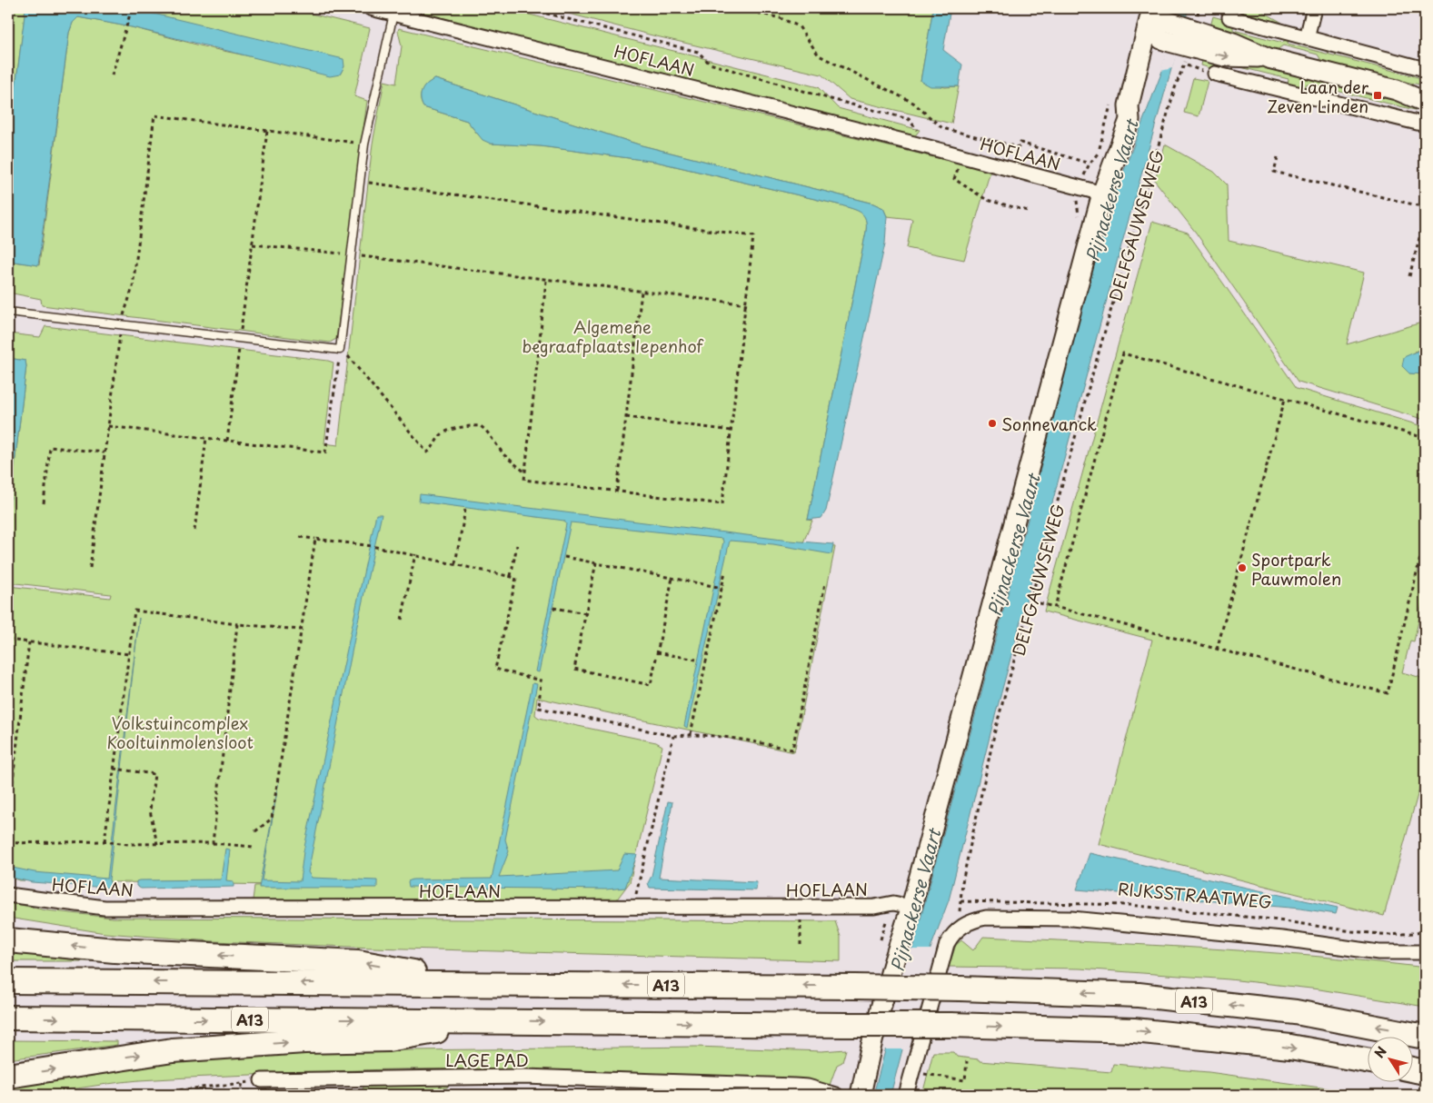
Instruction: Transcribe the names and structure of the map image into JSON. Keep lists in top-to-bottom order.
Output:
{
  "streets": {
    "highway": ["A13"],
    "street": ["HOFLAAN", "LAGE PAD"],
    "path": ["DELFGAUWSEWEG", "RIJKSSTRAATWEG"]
  },
  "crossings": [
    ["DELFGAUWSEWEG", "RIJKSSTRAATWEG"]
  ],
  "water": ["Pijnackerse Vaart"],
  "parks": ["Algemene begraafplaats Iepenhof", "Volkstuincomplex Kooltuinmolensloot"],
  "places": {
    "transit": ["Laan der Zeven Linden"],
    "other": ["Sonnevanck", "Sportpark Pauwmolen"]
  },
  "north": "top left"
}
